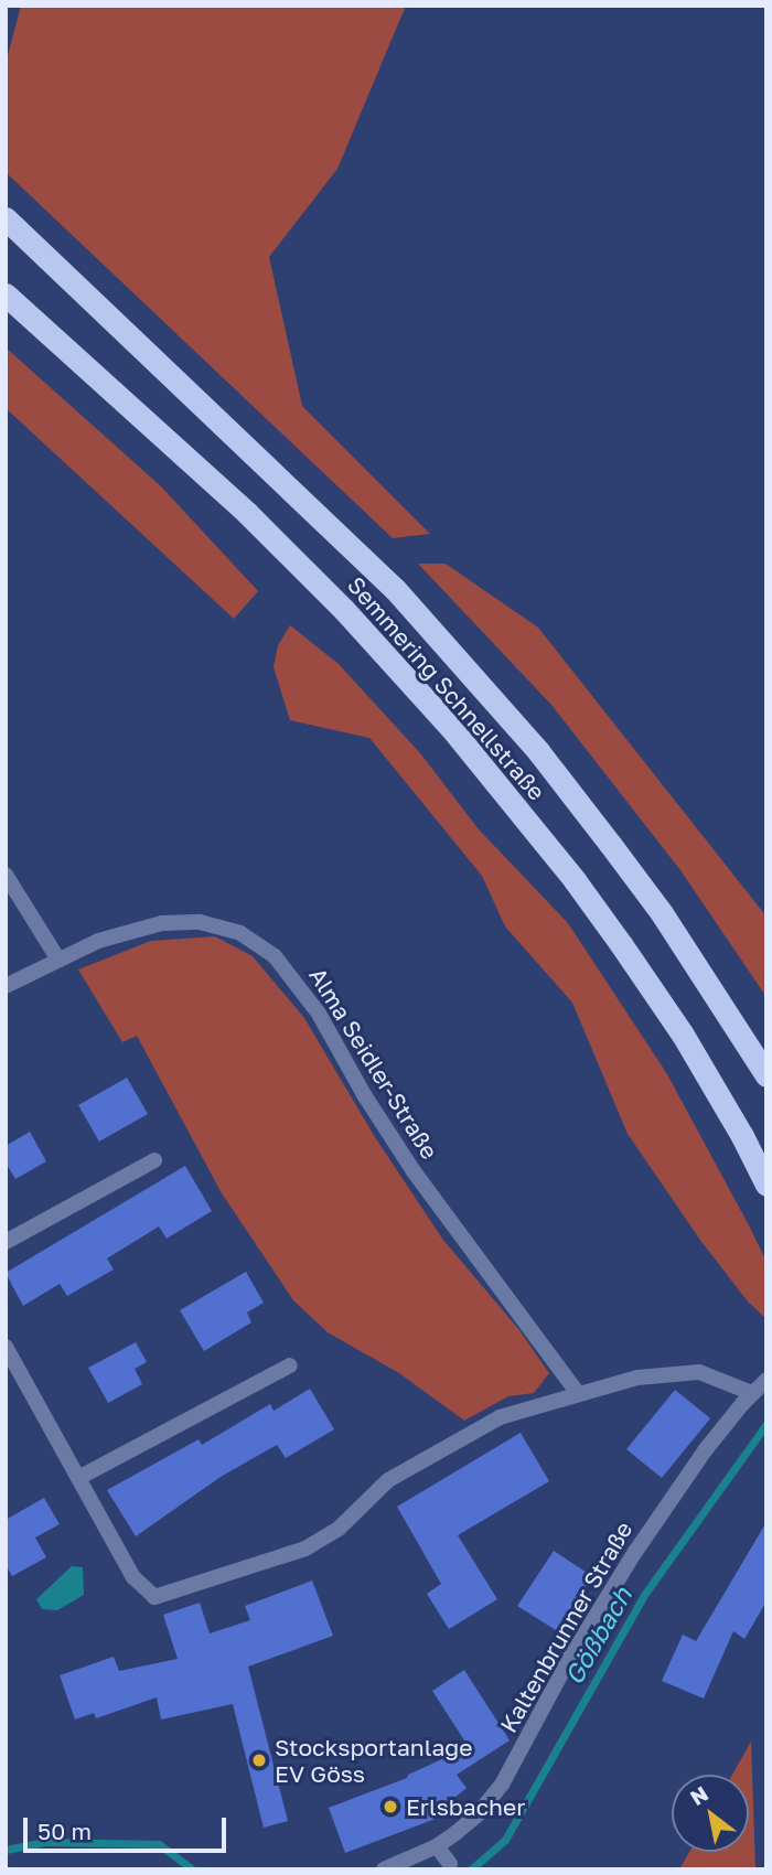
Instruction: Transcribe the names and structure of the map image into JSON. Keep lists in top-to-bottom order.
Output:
{
  "streets": {
    "highway": ["Semmering Schnellstraße"],
    "street": ["Alma Seidler-Straße", "Kaltenbrunner Straße"]
  },
  "water": ["Gößbach"],
  "places": ["Stocksportanlage EV Göss", "Erlsbacher"],
  "scale_bar": "50 m",
  "north": "top left"
}
